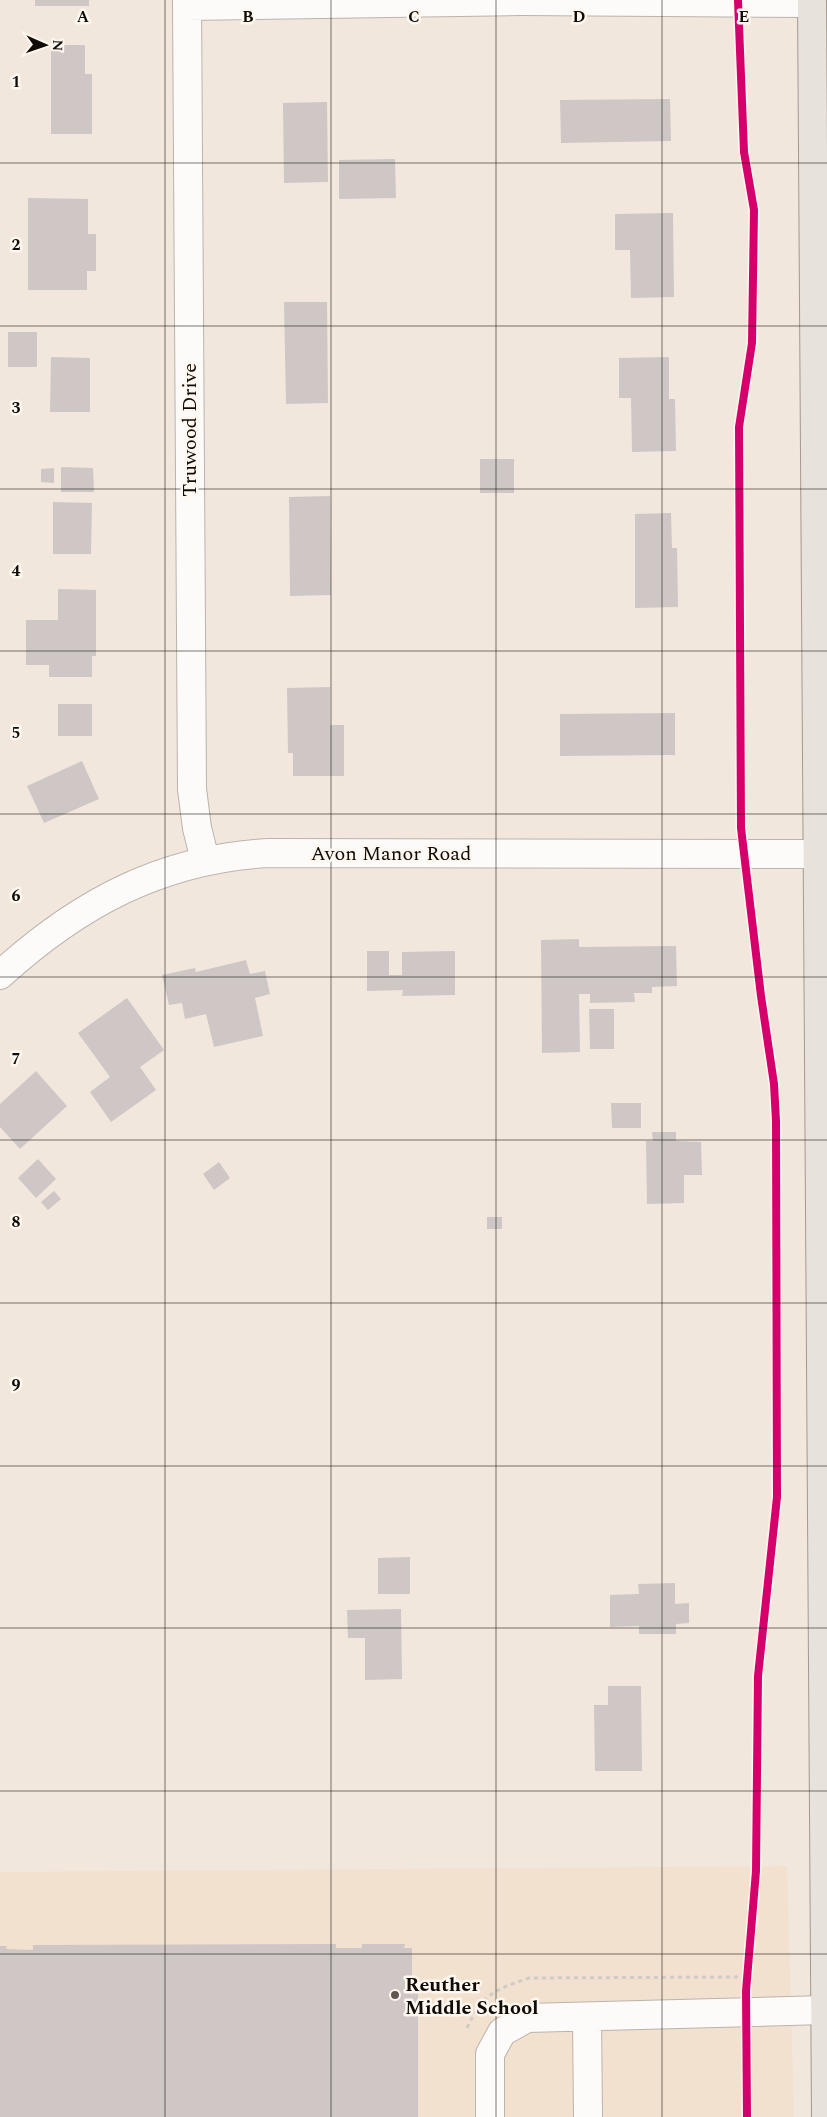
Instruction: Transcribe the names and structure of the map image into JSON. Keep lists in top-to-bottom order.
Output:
{
  "streets": {
    "street": ["Truwood Drive", "Avon Manor Road"]
  },
  "crossings": [
    ["Truwood Drive", "Avon Manor Road"]
  ],
  "places": ["Reuther Middle School"],
  "north": "right",
  "grid": {
    "columns": [
      "A",
      "B",
      "C",
      "D",
      "E"
    ],
    "rows": [
      "1",
      "2",
      "3",
      "4",
      "5",
      "6",
      "7",
      "8",
      "9"
    ]
  }
}
